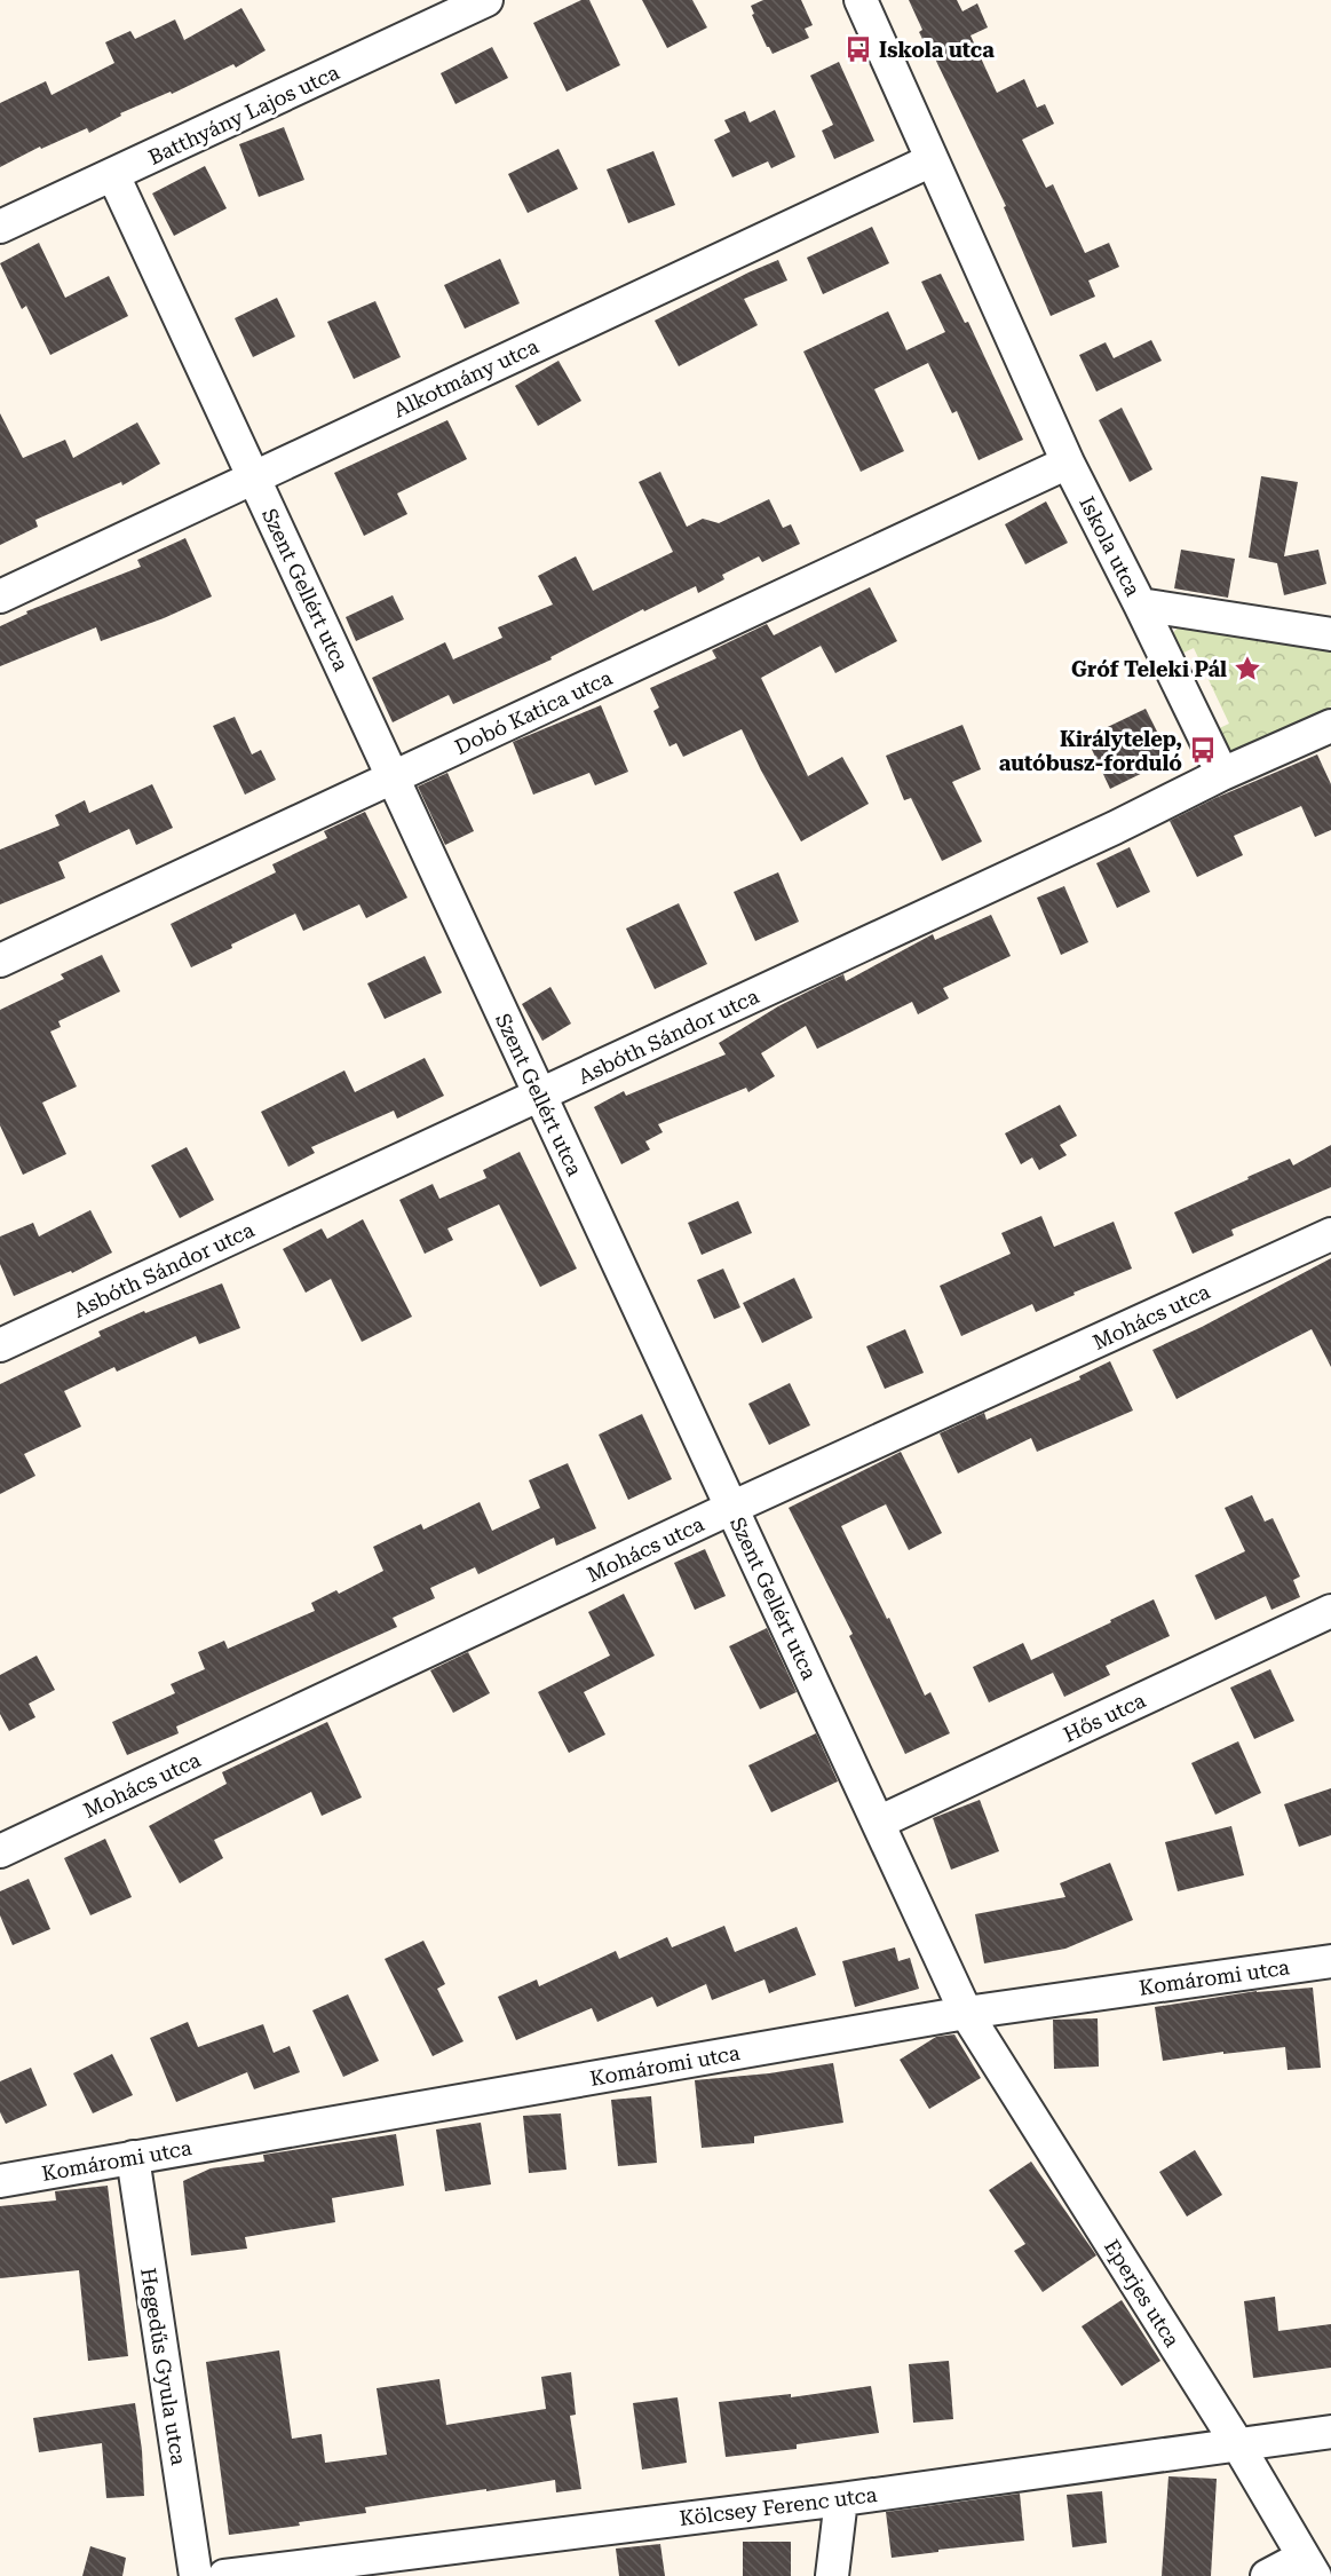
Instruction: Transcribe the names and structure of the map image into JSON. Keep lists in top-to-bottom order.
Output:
{
  "streets": {
    "street": [
      "Batthyány Lajos utca",
      "Alkotmány utca",
      "Iskola utca",
      "Szent Gellért utca",
      "Dobó Katica utca",
      "Asbóth Sándor utca",
      "Mohács utca",
      "Hős utca",
      "Komáromi utca",
      "Eperjes utca",
      "Hegedűs Gyula utca",
      "Kölcsey Ferenc utca"
    ]
  },
  "crossings": [
    ["Batthyány Lajos utca", "Szent Gellért utca"],
    ["Alkotmány utca", "Iskola utca"],
    ["Alkotmány utca", "Szent Gellért utca"],
    ["Iskola utca", "Dobó Katica utca"],
    ["Iskola utca", "Asbóth Sándor utca"],
    ["Szent Gellért utca", "Dobó Katica utca"],
    ["Szent Gellért utca", "Asbóth Sándor utca"],
    ["Szent Gellért utca", "Mohács utca"],
    ["Szent Gellért utca", "Hős utca"],
    ["Szent Gellért utca", "Komáromi utca"],
    ["Szent Gellért utca", "Eperjes utca"],
    ["Komáromi utca", "Eperjes utca"],
    ["Komáromi utca", "Hegedűs Gyula utca"],
    ["Eperjes utca", "Kölcsey Ferenc utca"]
  ],
  "places": {
    "bus stop": ["Iskola utca", "Királytelep, autóbusz-forduló"],
    "place": ["Gróf Teleki Pál"]
  }
}
